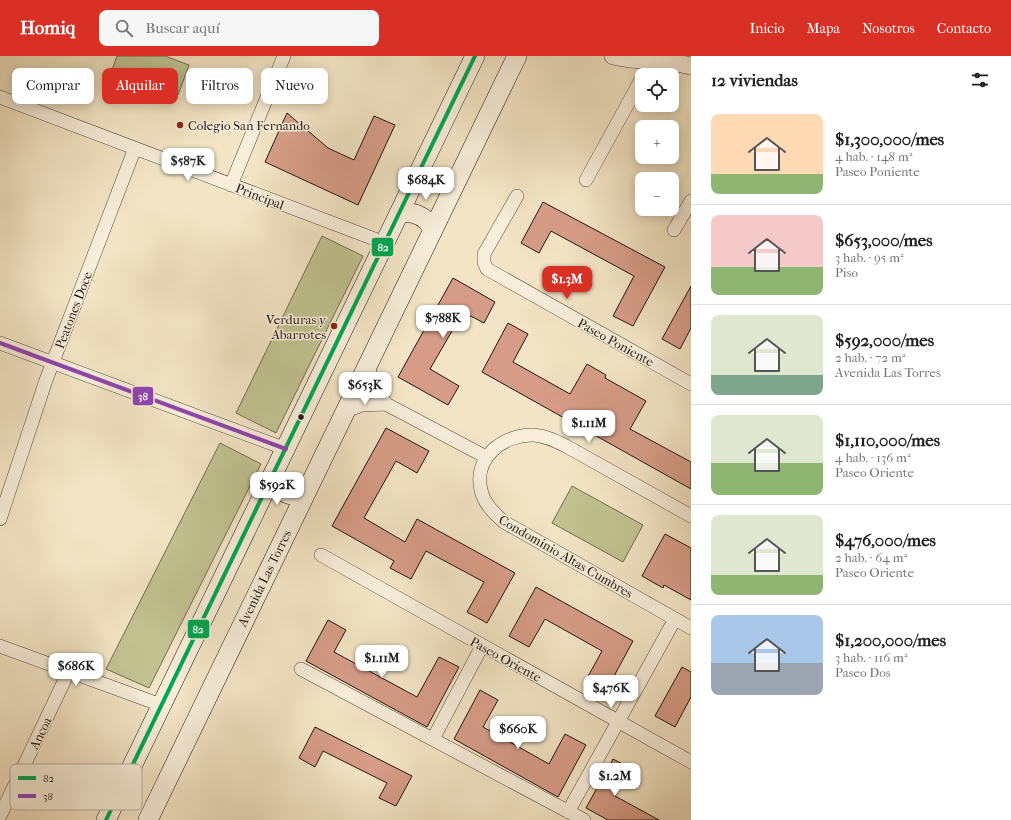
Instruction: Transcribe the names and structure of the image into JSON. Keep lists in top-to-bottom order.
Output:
{
  "streets": {
    "main road": ["Avenida Las Torres"],
    "street": [
      "Principal",
      "Peatones Doce",
      "Paseo Poniente",
      "Condominio Altas Cumbres",
      "Paseo Oriente",
      "Ancoa"
    ]
  },
  "crossings": [
    ["Principal", "Peatones Doce"]
  ],
  "places": ["Colegio San Fernando", "Verduras y Abarrotes"],
  "lines": ["transit line 82", "transit line 38"],
  "legend": ["82", "38"],
  "page": {
    "header": "Homiq",
    "search": "Buscar aquí",
    "nav": [
      "Inicio",
      "Mapa",
      "Nosotros",
      "Contacto"
    ],
    "heading": "12 viviendas",
    "map_buttons": ["+", "−"],
    "chip": [
      "Comprar",
      "Alquilar",
      "Filtros",
      "Nuevo"
    ],
    "list": [
      {
        "name": "$1,300,000/mes",
        "note": "4 hab. · 148 m² · Paseo Poniente"
      },
      {
        "name": "$653,000/mes",
        "note": "3 hab. · 95 m² · Piso"
      },
      {
        "name": "$592,000/mes",
        "note": "2 hab. · 72 m² · Avenida Las Torres"
      },
      {
        "name": "$1,110,000/mes",
        "note": "4 hab. · 136 m² · Paseo Oriente"
      },
      {
        "name": "$476,000/mes",
        "note": "2 hab. · 64 m² · Paseo Oriente"
      },
      {
        "name": "$1,200,000/mes",
        "note": "3 hab. · 116 m² · Paseo Dos"
      }
    ],
    "price": [
      "$587K",
      "$684K",
      "$1.3M",
      "$788K",
      "$653K",
      "$1.11M",
      "$592K",
      "$1.11M",
      "$686K",
      "$476K",
      "$660K",
      "$1.2M"
    ]
  }
}
